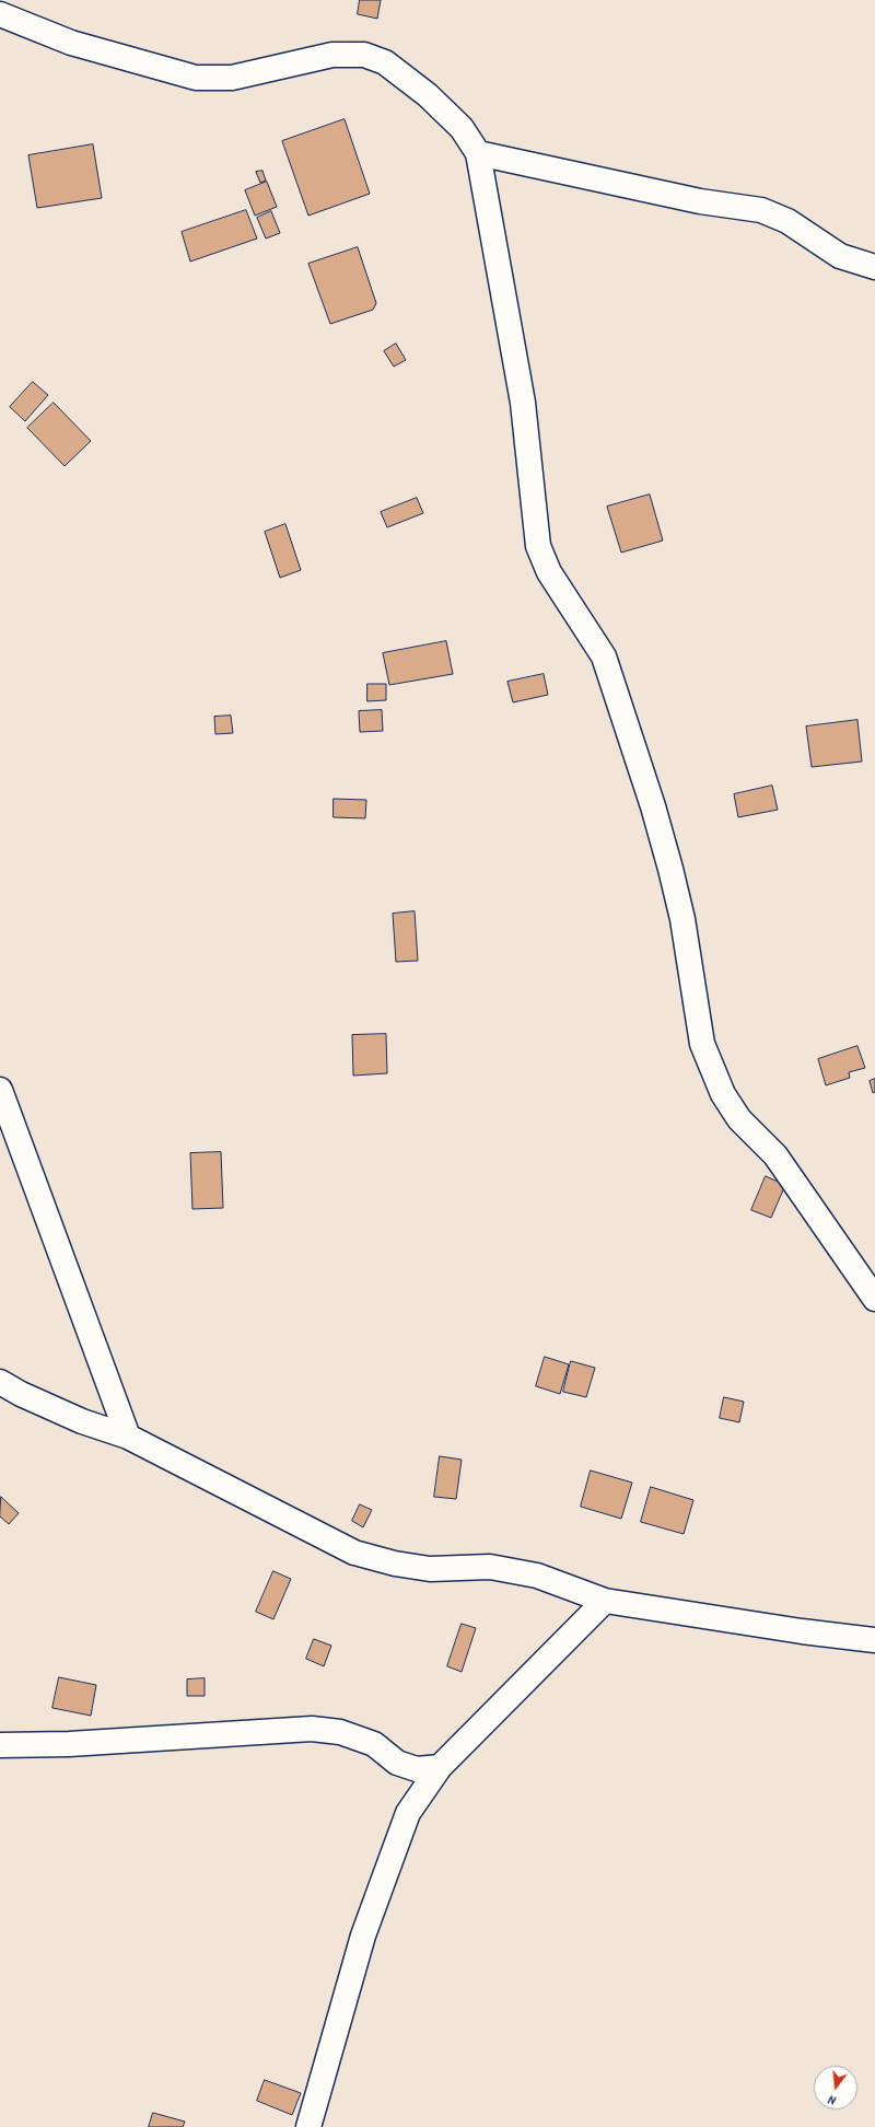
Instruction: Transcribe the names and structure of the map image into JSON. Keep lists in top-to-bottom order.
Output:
{
  "north": "bottom"
}
